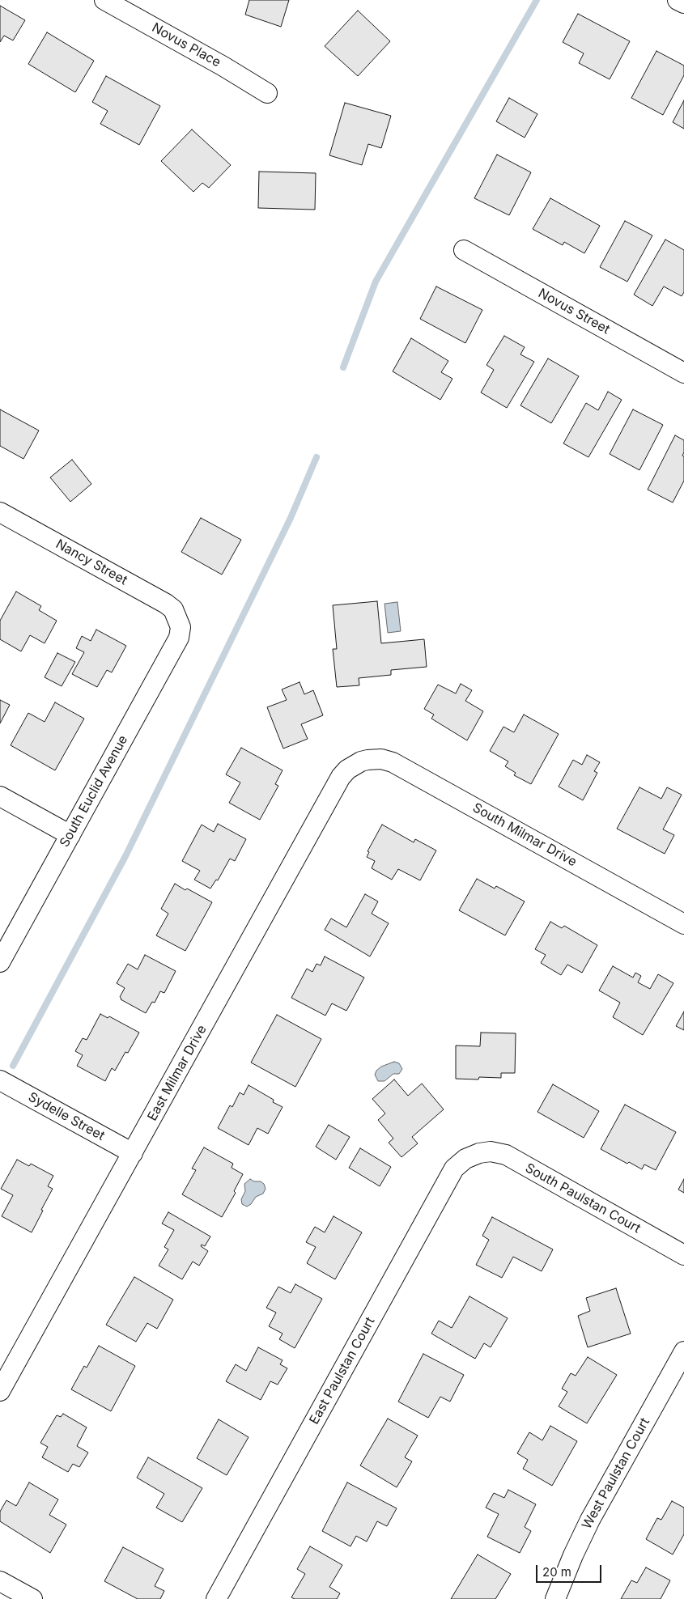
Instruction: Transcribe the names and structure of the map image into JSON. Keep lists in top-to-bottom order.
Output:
{
  "streets": {
    "street": [
      "Novus Place",
      "Novus Street",
      "Nancy Street",
      "South Euclid Avenue",
      "South Milmar Drive",
      "East Milmar Drive",
      "Sydelle Street",
      "South Paulstan Court",
      "East Paulstan Court",
      "West Paulstan Court"
    ]
  },
  "crossings": [
    ["Nancy Street", "South Euclid Avenue"],
    ["South Milmar Drive", "East Milmar Drive"],
    ["East Milmar Drive", "Sydelle Street"],
    ["South Paulstan Court", "East Paulstan Court"]
  ],
  "scale_bar": "20 m"
}
